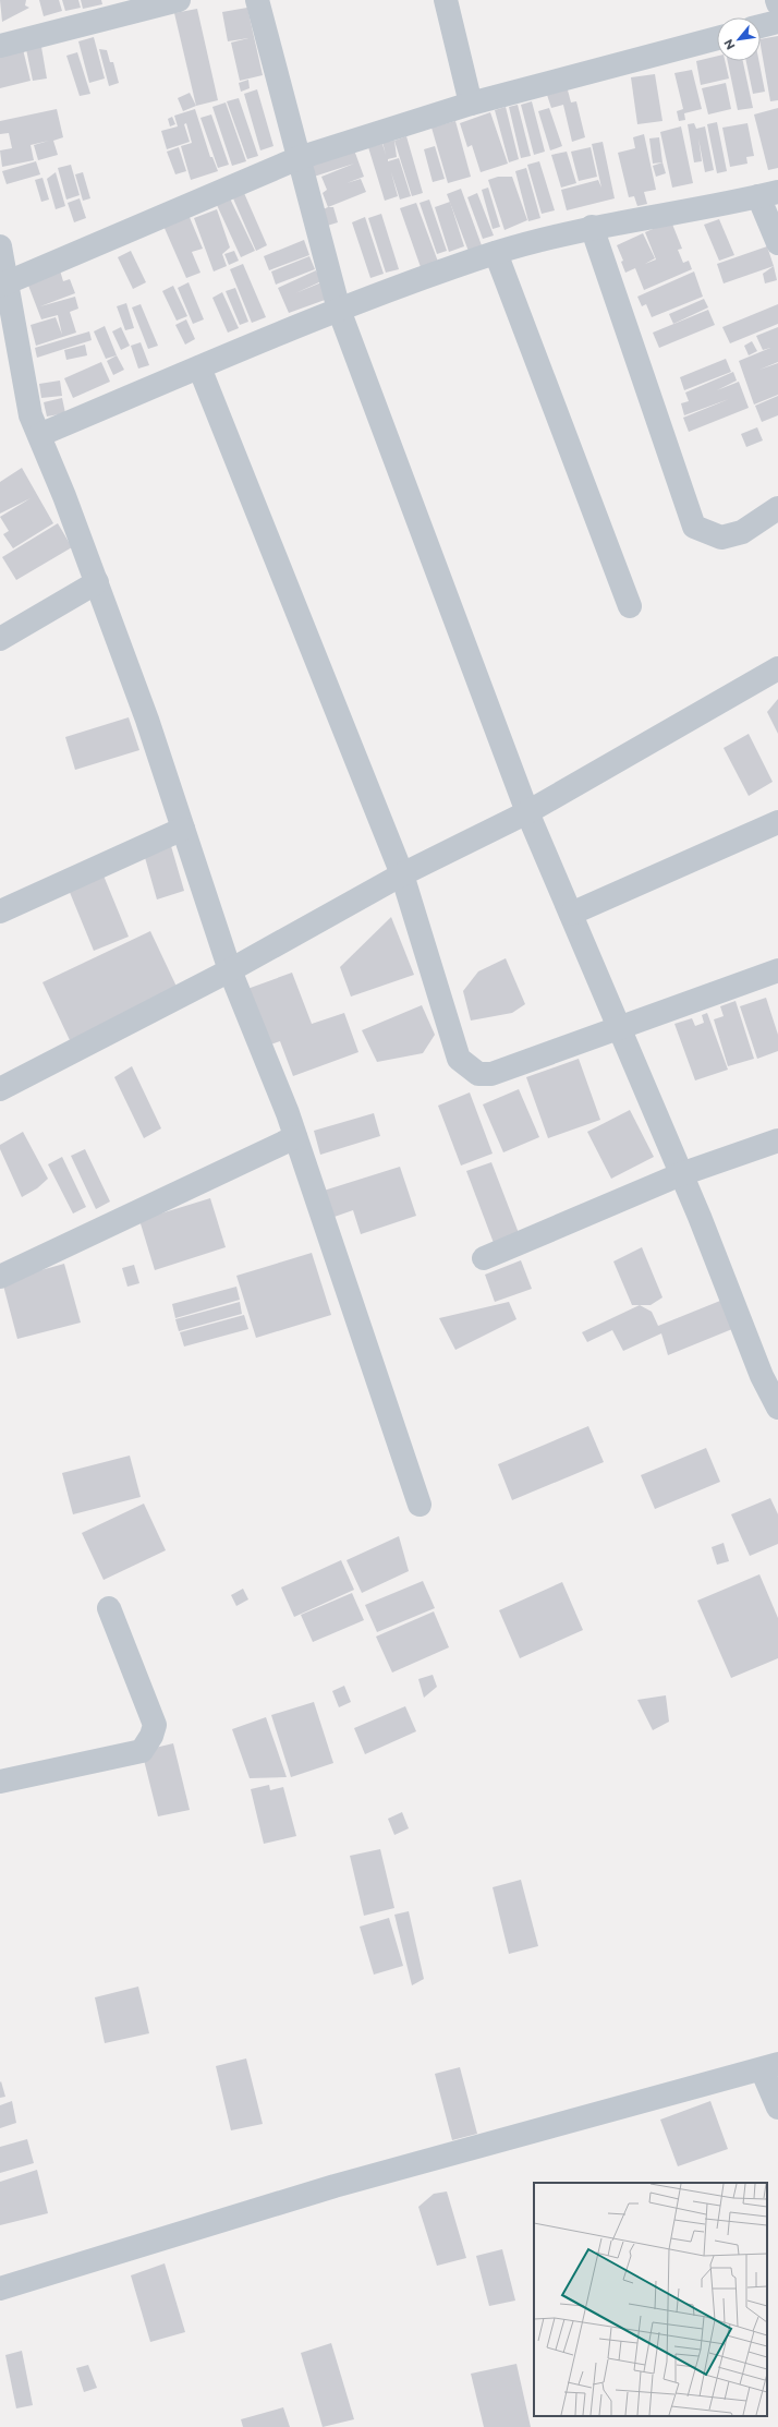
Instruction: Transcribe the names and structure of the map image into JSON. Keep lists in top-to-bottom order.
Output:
{
  "north": "bottom left"
}
